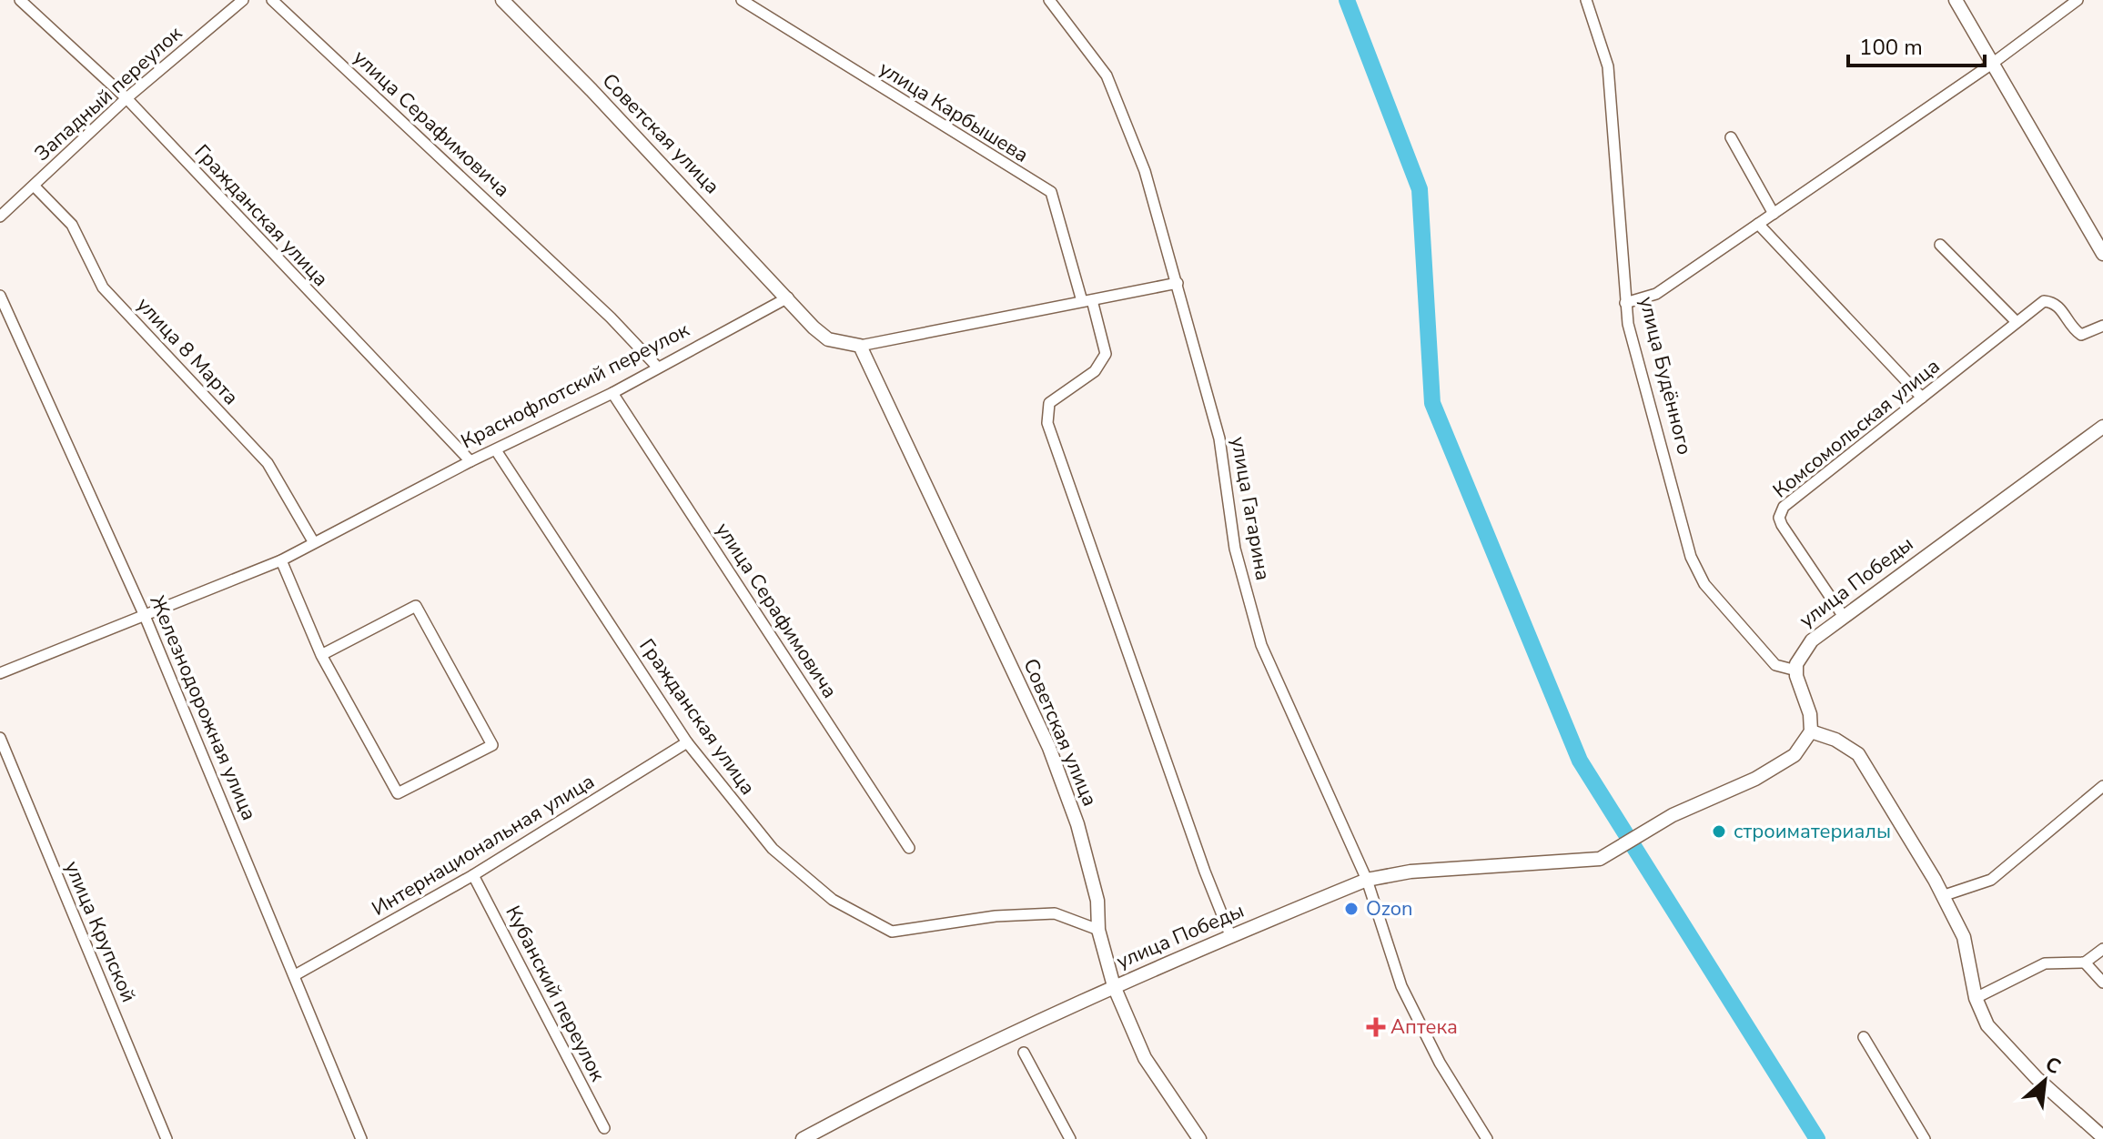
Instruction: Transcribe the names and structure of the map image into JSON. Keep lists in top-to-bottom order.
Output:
{
  "streets": {
    "street": [
      "Западный переулок",
      "улица Карбышева",
      "улица Серафимовича",
      "Советская улица",
      "Гражданская улица",
      "улица 8 Марта",
      "улица Будённого",
      "Краснофлотский переулок",
      "Комсомольская улица",
      "улица Гагарина",
      "улица Победы",
      "Железнодорожная улица",
      "Интернациональная улица",
      "улица Крупской",
      "Кубанский переулок"
    ]
  },
  "crossings": [
    ["Западный переулок", "Гражданская улица"],
    ["Западный переулок", "улица 8 Марта"],
    ["улица Карбышева", "улица Победы"],
    ["улица Серафимовича", "Краснофлотский переулок"],
    ["Советская улица", "Гражданская улица"],
    ["Советская улица", "Краснофлотский переулок"],
    ["Советская улица", "улица Победы"],
    ["Гражданская улица", "Краснофлотский переулок"],
    ["Гражданская улица", "Интернациональная улица"],
    ["улица 8 Марта", "Краснофлотский переулок"],
    ["улица Будённого", "улица Победы"],
    ["Краснофлотский переулок", "Железнодорожная улица"],
    ["Комсомольская улица", "улица Победы"],
    ["улица Гагарина", "улица Победы"],
    ["Железнодорожная улица", "Интернациональная улица"],
    ["Интернациональная улица", "Кубанский переулок"]
  ],
  "places": {
    "other": ["строиматериалы", "Ozon"],
    "health": ["Аптека"]
  },
  "scale_bar": "100 m",
  "north": "top right"
}
